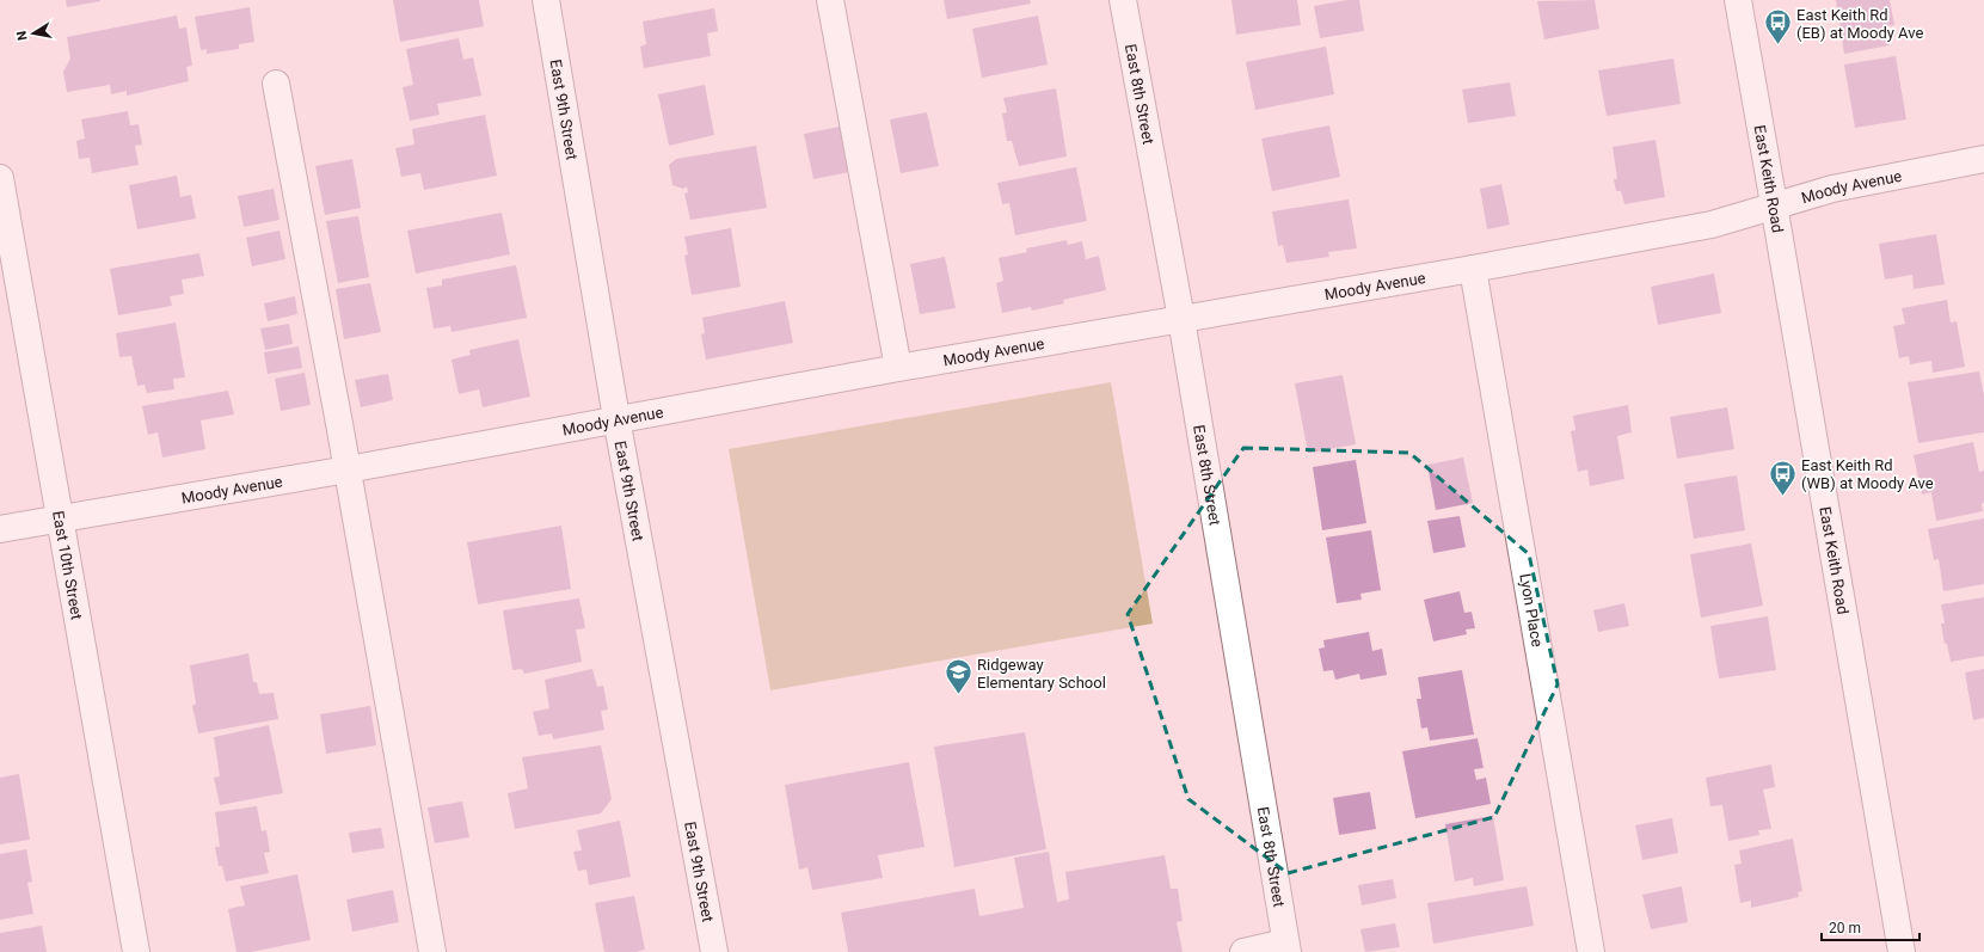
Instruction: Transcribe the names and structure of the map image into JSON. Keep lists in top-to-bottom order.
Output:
{
  "streets": {
    "street": [
      "East 8th Street",
      "East 9th Street",
      "East Keith Road",
      "Moody Avenue",
      "East 10th Street",
      "Lyon Place"
    ]
  },
  "crossings": [
    ["East 8th Street", "Moody Avenue"],
    ["East 9th Street", "Moody Avenue"],
    ["East Keith Road", "Moody Avenue"],
    ["Moody Avenue", "East 10th Street"],
    ["Moody Avenue", "Lyon Place"]
  ],
  "places": {
    "bus stop": ["East Keith Rd (EB) at Moody Ave", "East Keith Rd (WB) at Moody Ave"],
    "school or university": ["Ridgeway Elementary School"]
  },
  "scale_bar": "20 m",
  "north": "left"
}
